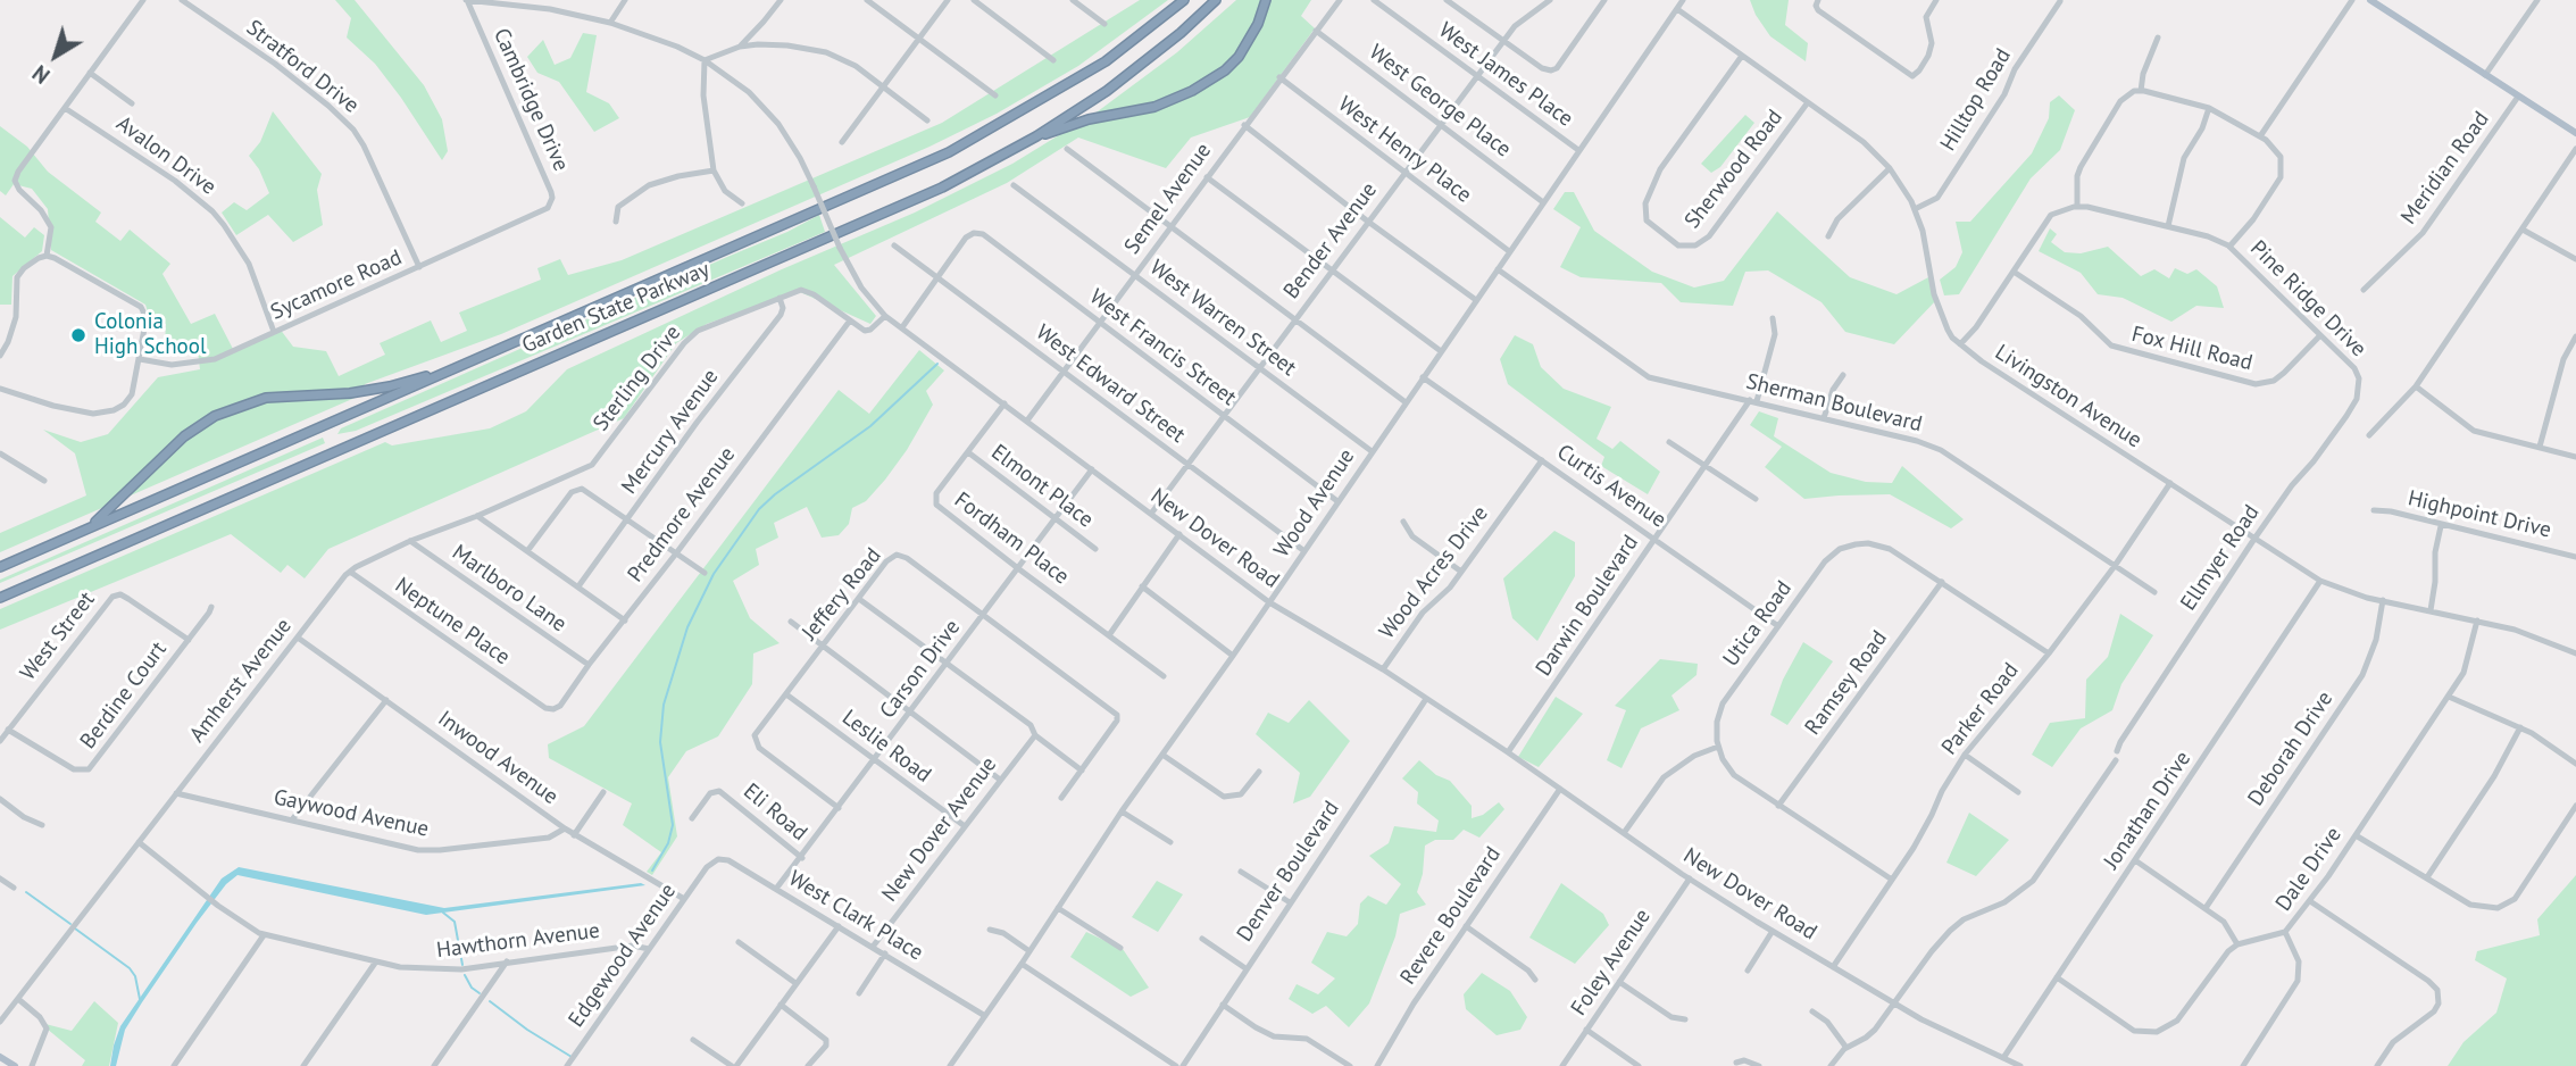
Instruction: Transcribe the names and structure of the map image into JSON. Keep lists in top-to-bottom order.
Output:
{
  "streets": {
    "highway": ["Garden State Parkway"],
    "street": [
      "Stratford Drive",
      "West James Place",
      "Cambridge Drive",
      "Hilltop Road",
      "West George Place",
      "West Henry Place",
      "Avalon Drive",
      "Meridian Road",
      "Sherwood Road",
      "Semel Avenue",
      "Bender Avenue",
      "Sycamore Road",
      "Pine Ridge Drive",
      "West Warren Street",
      "West Francis Street",
      "Fox Hill Road",
      "Sterling Drive",
      "West Edward Street",
      "Livingston Avenue",
      "Sherman Boulevard",
      "Mercury Avenue",
      "Elmont Place",
      "Curtis Avenue",
      "Wood Avenue",
      "Predmore Avenue",
      "Highpoint Drive",
      "Fordham Place",
      "New Dover Road",
      "Ellmyer Road",
      "Wood Acres Drive",
      "Marlboro Lane",
      "Jeffery Road",
      "Darwin Boulevard",
      "Neptune Place",
      "Utica Road",
      "West Street",
      "Carson Drive",
      "Amherst Avenue",
      "Ramsey Road",
      "Berdine Court",
      "Parker Road",
      "Leslie Road",
      "Deborah Drive",
      "Inwood Avenue",
      "Jonathan Drive",
      "Eli Road",
      "Gaywood Avenue",
      "New Dover Avenue",
      "Dale Drive",
      "Denver Boulevard",
      "West Clark Place",
      "Revere Boulevard",
      "Hawthorn Avenue",
      "Edgewood Avenue",
      "Foley Avenue"
    ]
  },
  "crossings": [
    ["Stratford Drive", "Sycamore Road"],
    ["West James Place", "Bender Avenue"],
    ["West James Place", "Wood Avenue"],
    ["Cambridge Drive", "Sycamore Road"],
    ["Cambridge Drive", "New Dover Road"],
    ["Hilltop Road", "Livingston Avenue"],
    ["West George Place", "Semel Avenue"],
    ["West George Place", "Bender Avenue"],
    ["West George Place", "Wood Avenue"],
    ["West Henry Place", "Semel Avenue"],
    ["West Henry Place", "Bender Avenue"],
    ["West Henry Place", "Wood Avenue"],
    ["Avalon Drive", "Sycamore Road"],
    ["Sherwood Road", "Livingston Avenue"],
    ["Semel Avenue", "West Warren Street"],
    ["Semel Avenue", "West Francis Street"],
    ["Semel Avenue", "West Edward Street"],
    ["Semel Avenue", "New Dover Road"],
    ["Bender Avenue", "West Warren Street"],
    ["Bender Avenue", "West Francis Street"],
    ["Bender Avenue", "West Edward Street"],
    ["Bender Avenue", "New Dover Road"],
    ["Pine Ridge Drive", "Fox Hill Road"],
    ["Pine Ridge Drive", "Ellmyer Road"],
    ["West Warren Street", "Wood Avenue"],
    ["West Francis Street", "West Edward Street"],
    ["West Francis Street", "Wood Avenue"],
    ["Sterling Drive", "Mercury Avenue"],
    ["Sterling Drive", "Predmore Avenue"],
    ["Sterling Drive", "Amherst Avenue"],
    ["West Edward Street", "Wood Avenue"],
    ["Livingston Avenue", "Wood Avenue"],
    ["Livingston Avenue", "Ellmyer Road"],
    ["Livingston Avenue", "Parker Road"],
    ["Livingston Avenue", "Deborah Drive"],
    ["Livingston Avenue", "Jonathan Drive"],
    ["Livingston Avenue", "Dale Drive"],
    ["Sherman Boulevard", "Wood Avenue"],
    ["Sherman Boulevard", "Darwin Boulevard"],
    ["Sherman Boulevard", "Parker Road"],
    ["Elmont Place", "Fordham Place"],
    ["Elmont Place", "Carson Drive"],
    ["Curtis Avenue", "Wood Avenue"],
    ["Curtis Avenue", "Wood Acres Drive"],
    ["Curtis Avenue", "Darwin Boulevard"],
    ["Curtis Avenue", "Utica Road"],
    ["Wood Avenue", "New Dover Road"],
    ["Wood Avenue", "West Clark Place"],
    ["Predmore Avenue", "Marlboro Lane"],
    ["Predmore Avenue", "Neptune Place"],
    ["Fordham Place", "New Dover Road"],
    ["Fordham Place", "Carson Drive"],
    ["New Dover Road", "Wood Acres Drive"],
    ["New Dover Road", "Darwin Boulevard"],
    ["New Dover Road", "Carson Drive"],
    ["New Dover Road", "Parker Road"],
    ["New Dover Road", "Jonathan Drive"],
    ["New Dover Road", "Denver Boulevard"],
    ["New Dover Road", "Revere Boulevard"],
    ["New Dover Road", "Foley Avenue"],
    ["Marlboro Lane", "Amherst Avenue"],
    ["Jeffery Road", "Carson Drive"],
    ["Jeffery Road", "Leslie Road"],
    ["Neptune Place", "Amherst Avenue"],
    ["Utica Road", "Ramsey Road"],
    ["Utica Road", "Parker Road"],
    ["West Street", "Berdine Court"],
    ["Carson Drive", "Leslie Road"],
    ["Carson Drive", "Eli Road"],
    ["Carson Drive", "West Clark Place"],
    ["Amherst Avenue", "Inwood Avenue"],
    ["Amherst Avenue", "Gaywood Avenue"],
    ["Amherst Avenue", "Hawthorn Avenue"],
    ["Leslie Road", "New Dover Avenue"],
    ["Inwood Avenue", "Gaywood Avenue"],
    ["Inwood Avenue", "Edgewood Avenue"],
    ["New Dover Avenue", "West Clark Place"],
    ["West Clark Place", "Edgewood Avenue"],
    ["Hawthorn Avenue", "Edgewood Avenue"]
  ],
  "places": ["Colonia High School"],
  "north": "bottom left"
}
